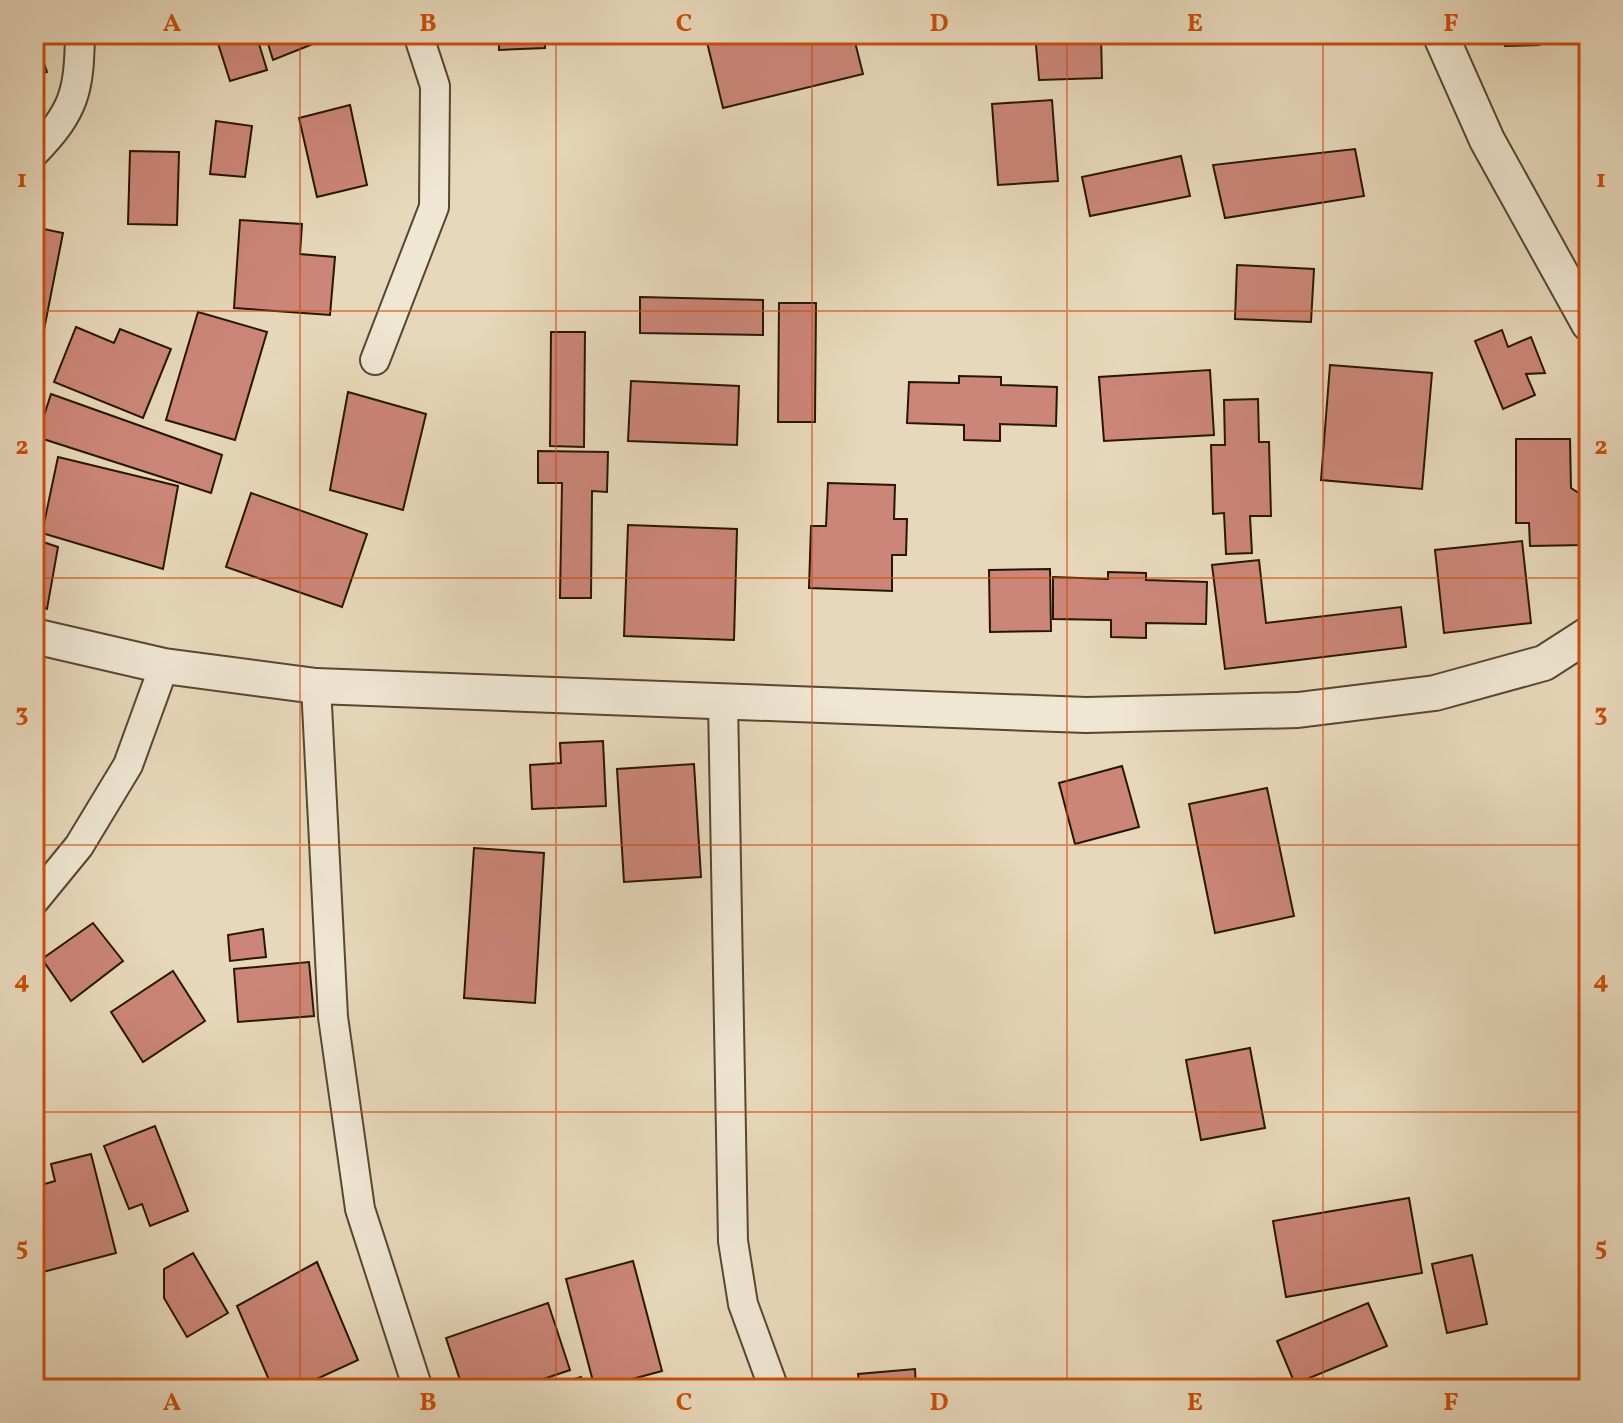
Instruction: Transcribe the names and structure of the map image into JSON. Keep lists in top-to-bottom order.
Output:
{
  "grid": {
    "columns": [
      "A",
      "B",
      "C",
      "D",
      "E",
      "F"
    ],
    "rows": [
      "1",
      "2",
      "3",
      "4",
      "5"
    ]
  }
}
